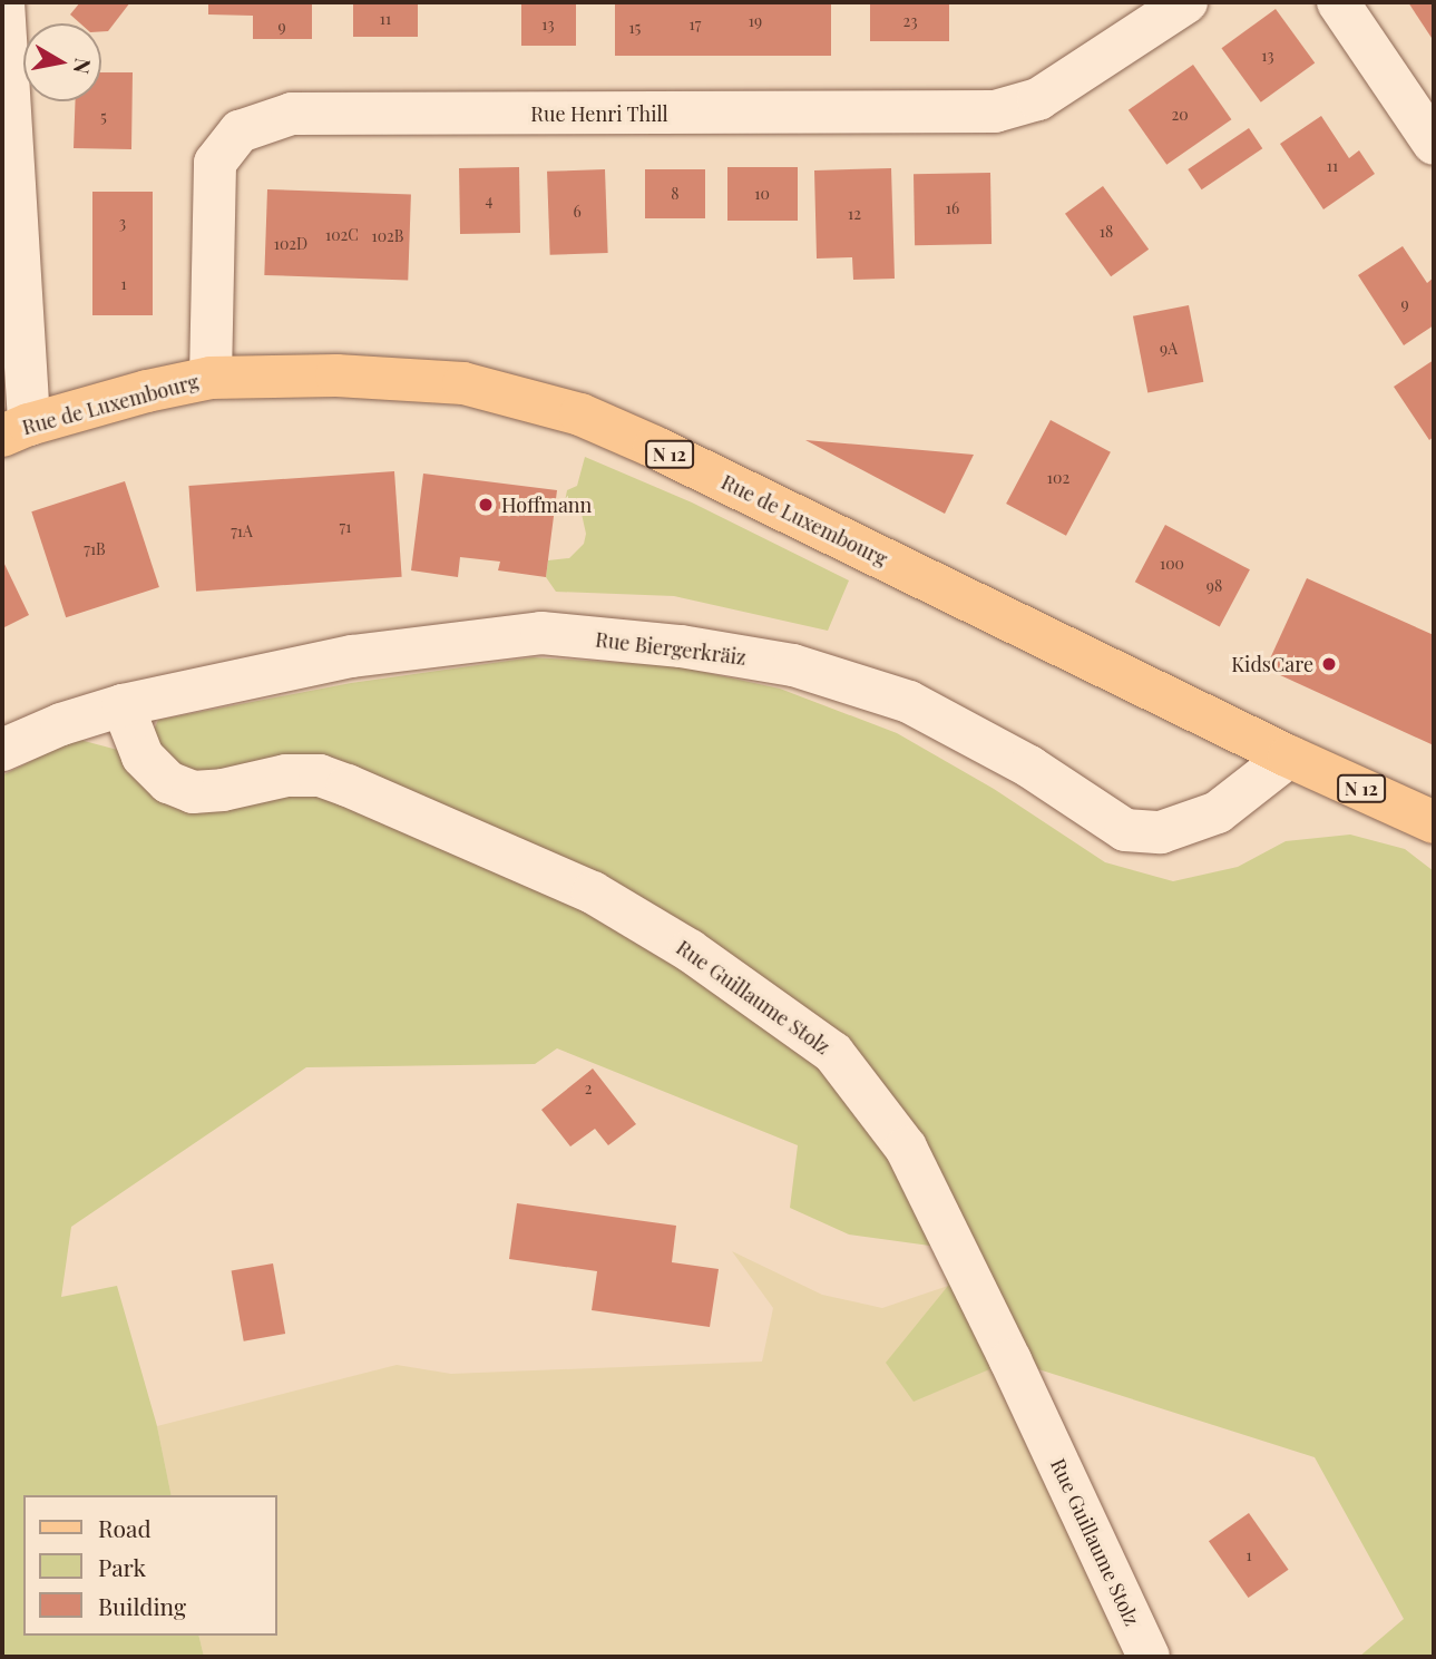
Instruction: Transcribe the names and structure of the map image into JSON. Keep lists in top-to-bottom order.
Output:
{
  "streets": {
    "main road": ["Rue de Luxembourg", "N 12"],
    "street": ["Rue Henri Thill", "Rue Biergerkräiz", "Rue Guillaume Stolz"]
  },
  "crossings": [
    ["Rue Henri Thill", "Rue de Luxembourg"],
    ["Rue de Luxembourg", "Rue Biergerkräiz"],
    ["Rue Biergerkräiz", "Rue Guillaume Stolz"]
  ],
  "places": ["Hoffmann", "KidsCare"],
  "house_numbers": [
    "11",
    "19",
    "23",
    "13",
    "17",
    "9",
    "15",
    "13",
    "20",
    "5",
    "11",
    "8",
    "10",
    "4",
    "16",
    "6",
    "12",
    "3",
    "18",
    "102C",
    "102B",
    "102D",
    "1",
    "9",
    "9A",
    "102",
    "71",
    "71A",
    "71B",
    "100",
    "98",
    "2",
    "1"
  ],
  "legend": ["Road", "Park", "Building"],
  "north": "right"
}
